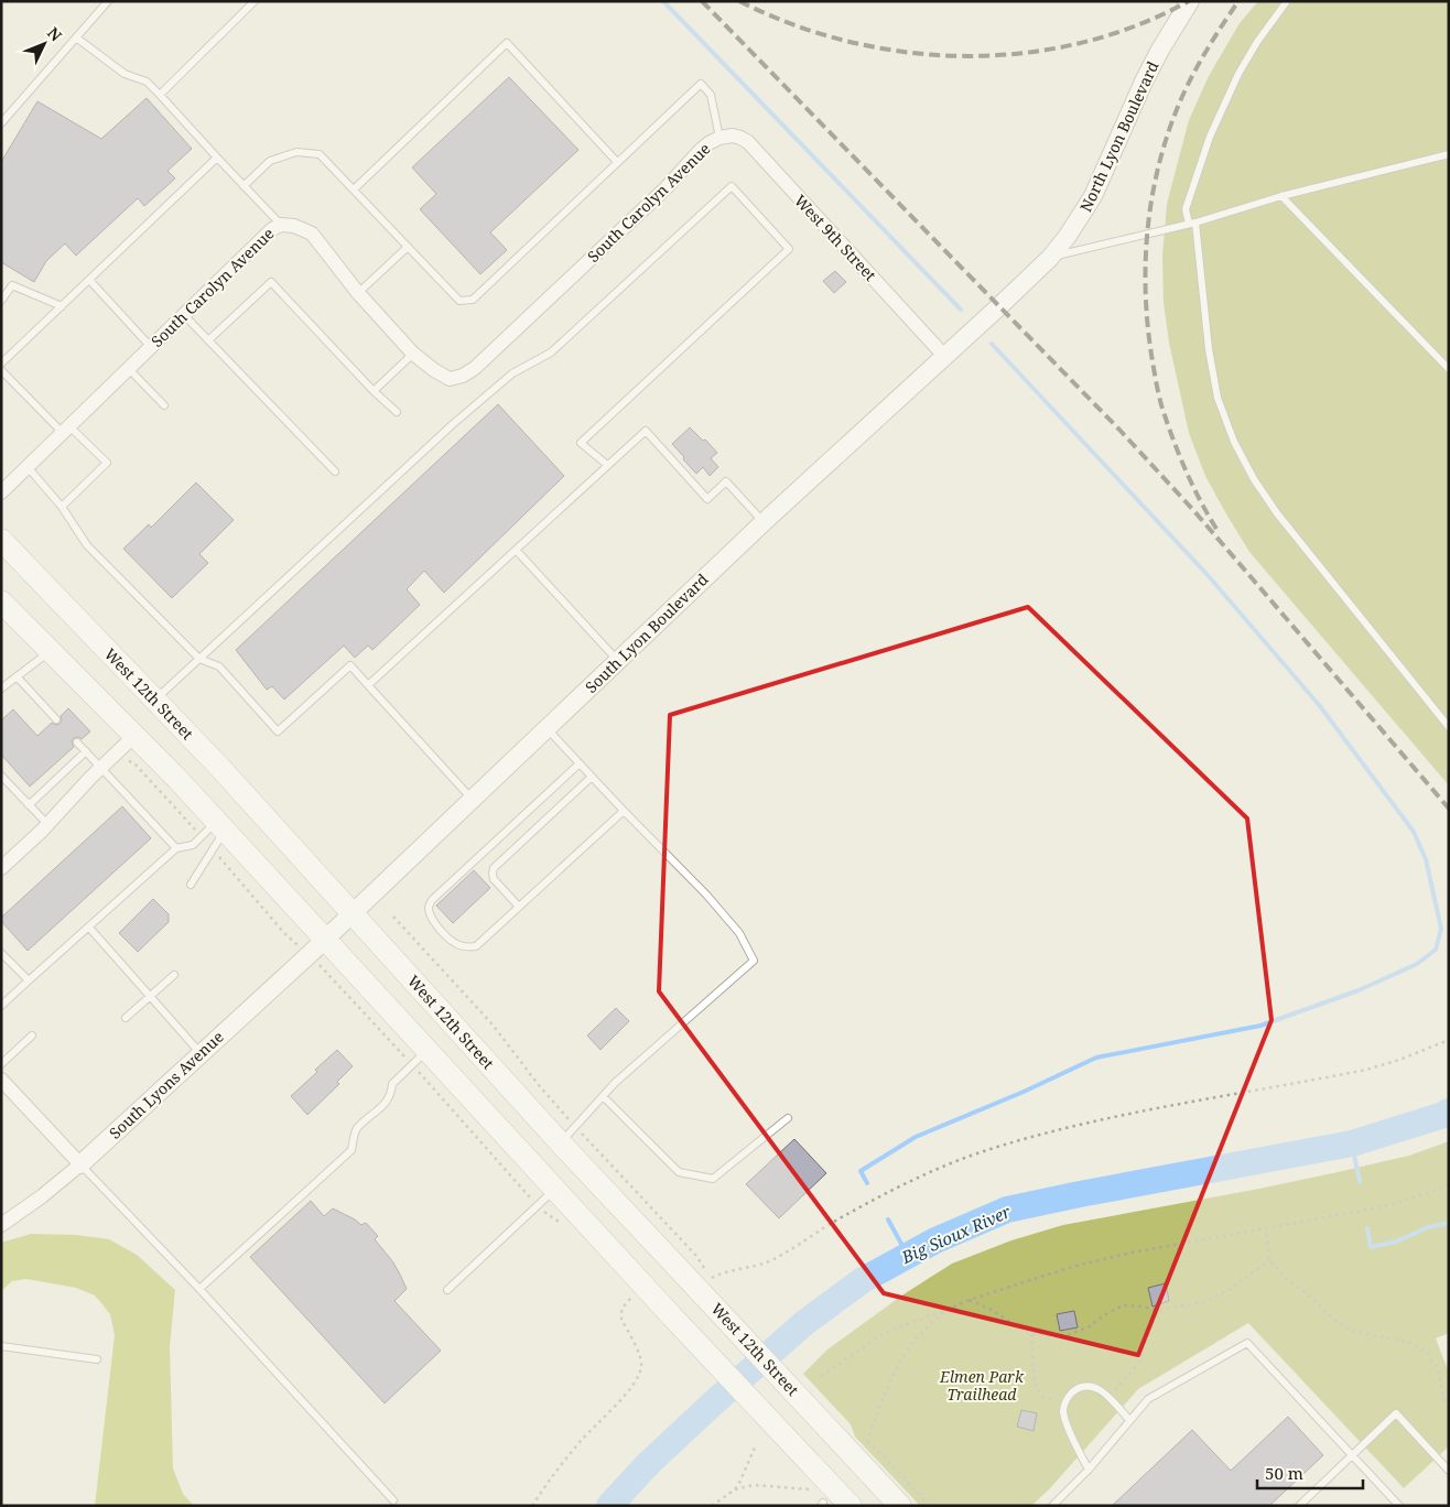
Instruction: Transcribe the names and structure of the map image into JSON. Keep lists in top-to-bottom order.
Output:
{
  "streets": {
    "main road": ["West 12th Street"],
    "street": [
      "North Lyon Boulevard",
      "South Carolyn Avenue",
      "West 9th Street",
      "South Lyon Boulevard",
      "South Lyons Avenue"
    ]
  },
  "crossings": [
    ["North Lyon Boulevard", "West 9th Street"],
    ["North Lyon Boulevard", "South Lyon Boulevard"],
    ["South Carolyn Avenue", "West 9th Street"],
    ["West 9th Street", "South Lyon Boulevard"],
    ["South Lyon Boulevard", "West 12th Street"],
    ["South Lyon Boulevard", "South Lyons Avenue"],
    ["West 12th Street", "South Lyons Avenue"]
  ],
  "water": ["Big Sioux River"],
  "parks": ["Elmen Park Trailhead"],
  "scale_bar": "50 m",
  "north": "top right"
}
